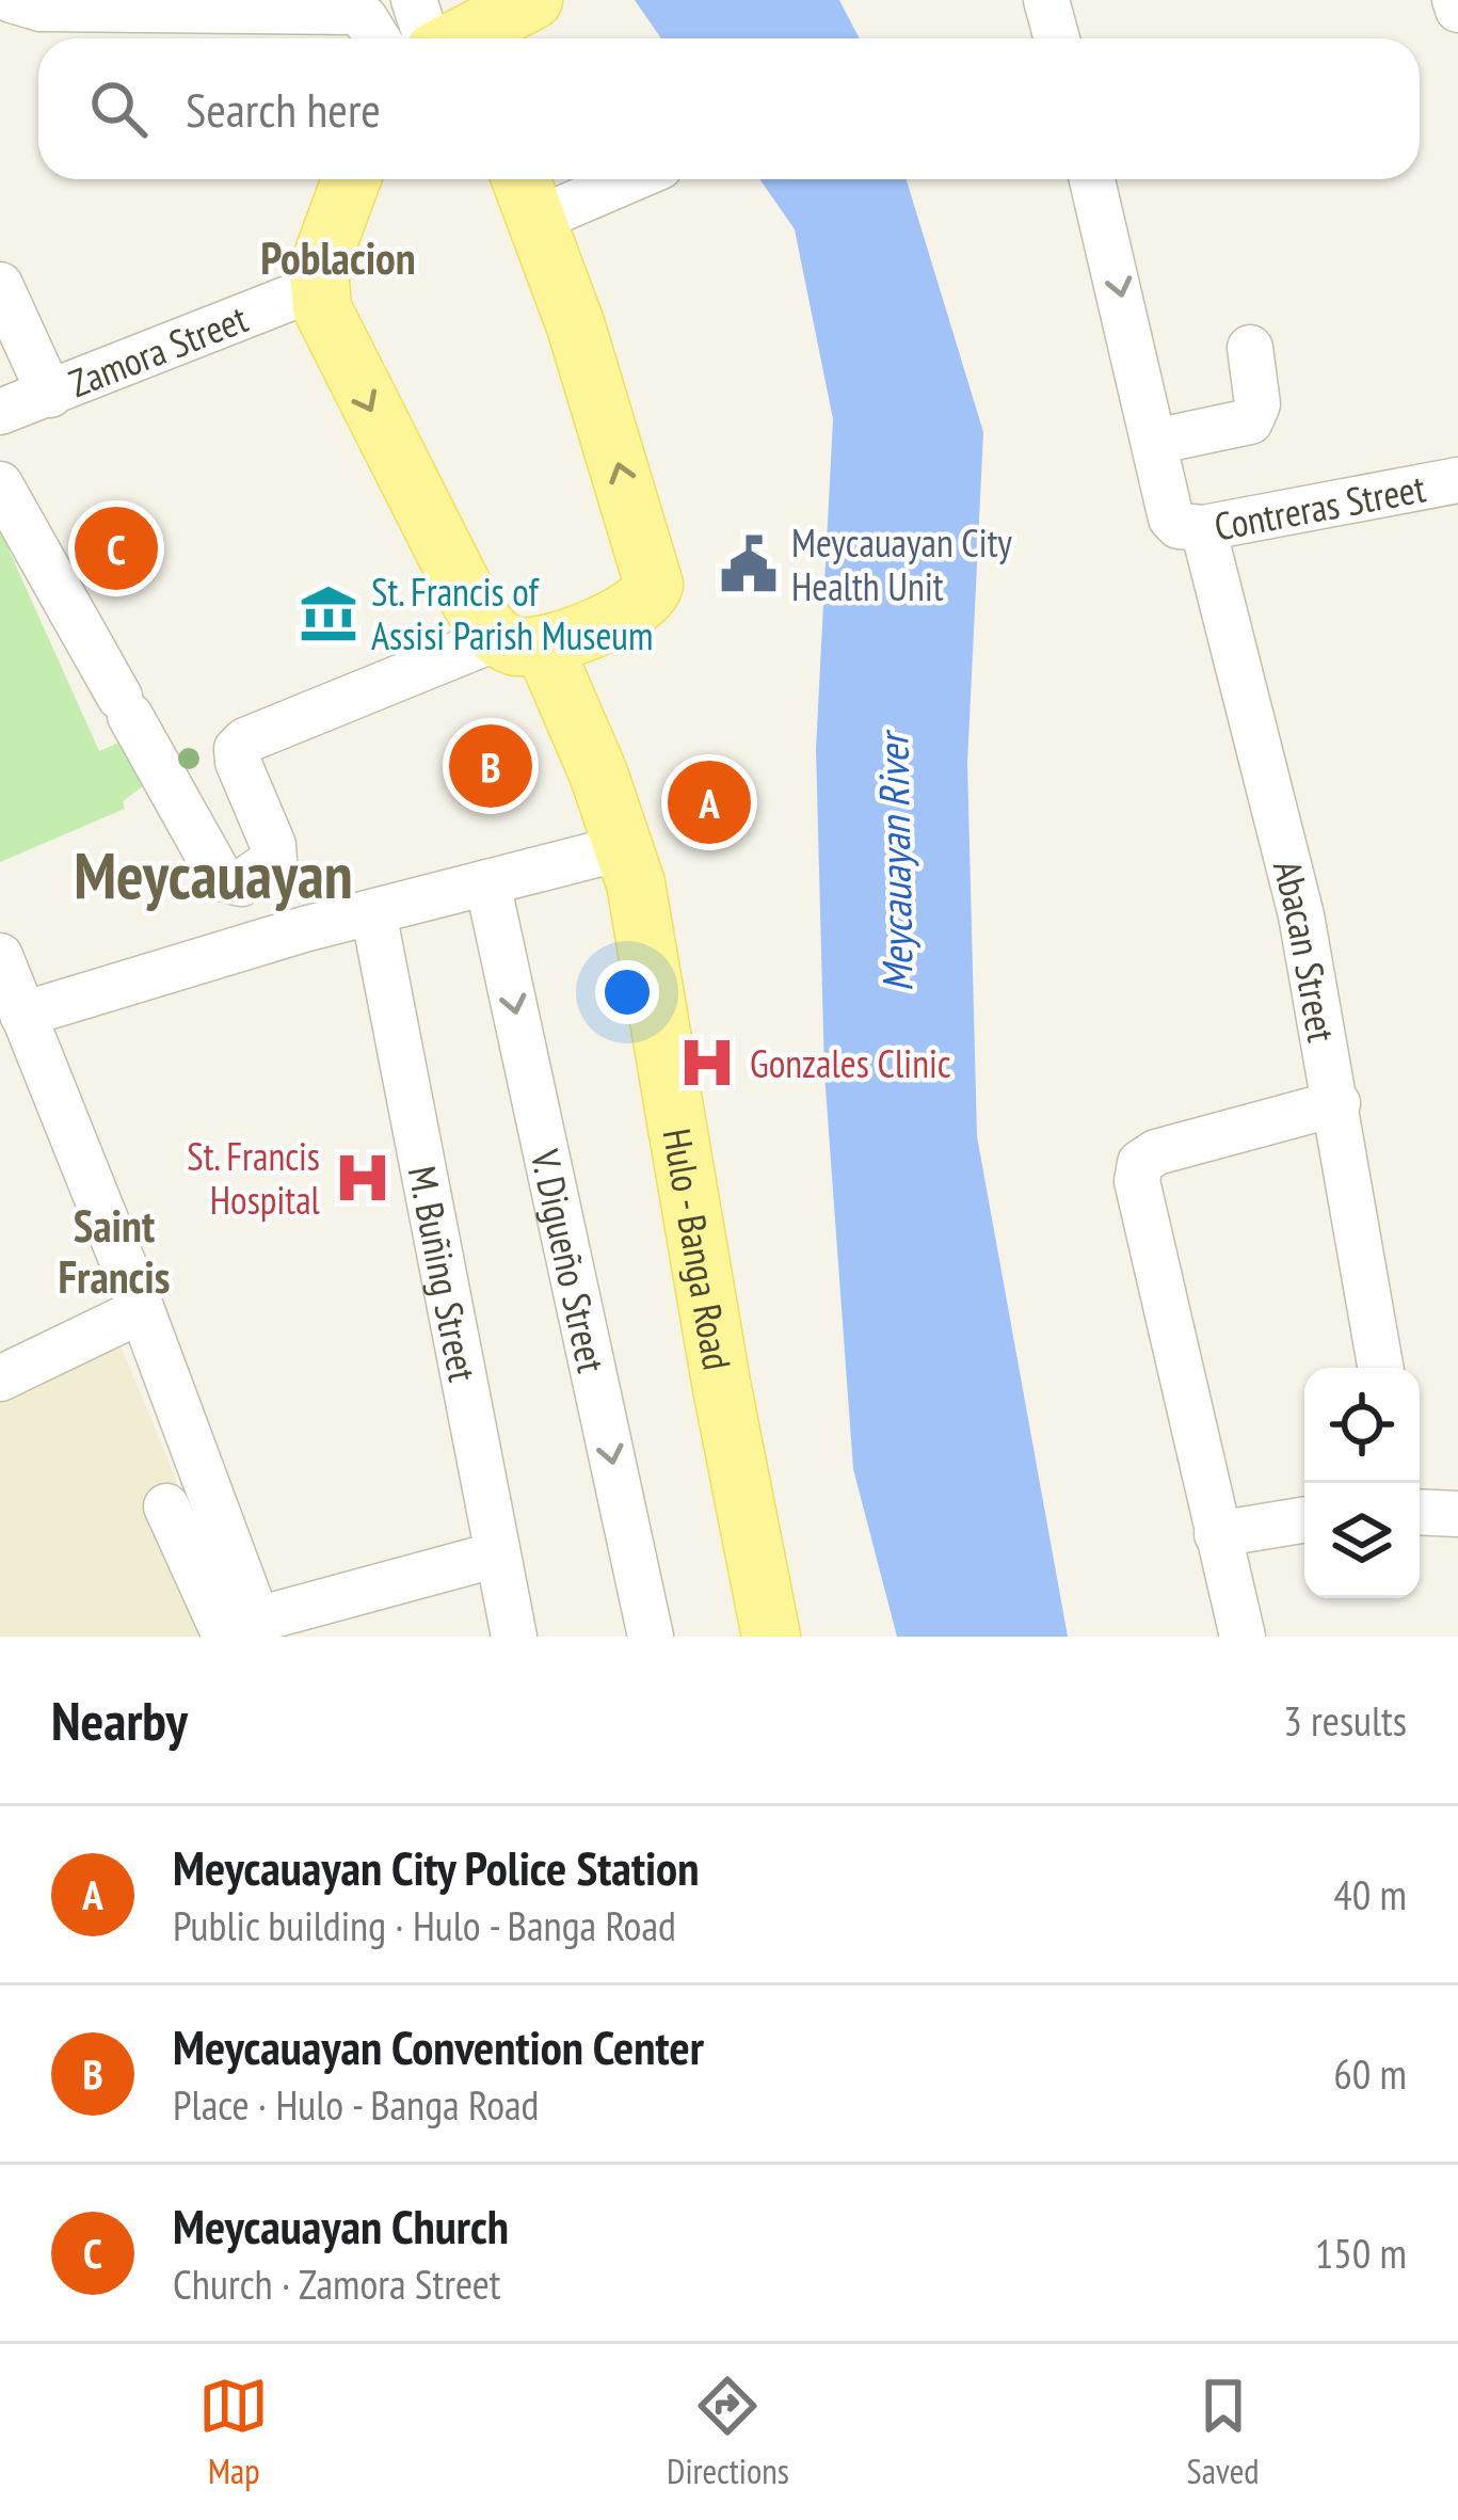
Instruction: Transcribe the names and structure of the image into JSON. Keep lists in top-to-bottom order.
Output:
{
  "streets": {
    "main road": ["Hulo - Banga Road"],
    "street": [
      "Zamora Street",
      "Contreras Street",
      "Abacan Street",
      "V. Digueño Street",
      "M. Buñing Street"
    ]
  },
  "crossings": [
    ["Zamora Street", "Hulo - Banga Road"],
    ["Contreras Street", "Abacan Street"]
  ],
  "one_way": ["V. Digueño Street"],
  "districts": ["Poblacion", "Meycauayan", "Saint Francis"],
  "water": ["Meycauayan River"],
  "places": {
    "public building": ["Meycauayan City Health Unit"],
    "museum": ["St. Francis of Assisi Parish Museum"],
    "hospital": ["Gonzales Clinic", "St. Francis Hospital"]
  },
  "page": {
    "search": "Search here",
    "pins": ["C", "B", "A"],
    "heading": ["Nearby", "3 results"],
    "list": [
      {
        "mark": "A",
        "name": "Meycauayan City Police Station",
        "note": "Public building · Hulo - Banga Road",
        "value": "40 m"
      },
      {
        "mark": "B",
        "name": "Meycauayan Convention Center",
        "note": "Place · Hulo - Banga Road",
        "value": "60 m"
      },
      {
        "mark": "C",
        "name": "Meycauayan Church",
        "note": "Church · Zamora Street",
        "value": "150 m"
      }
    ],
    "nav": ["Map", "Directions", "Saved"]
  }
}
